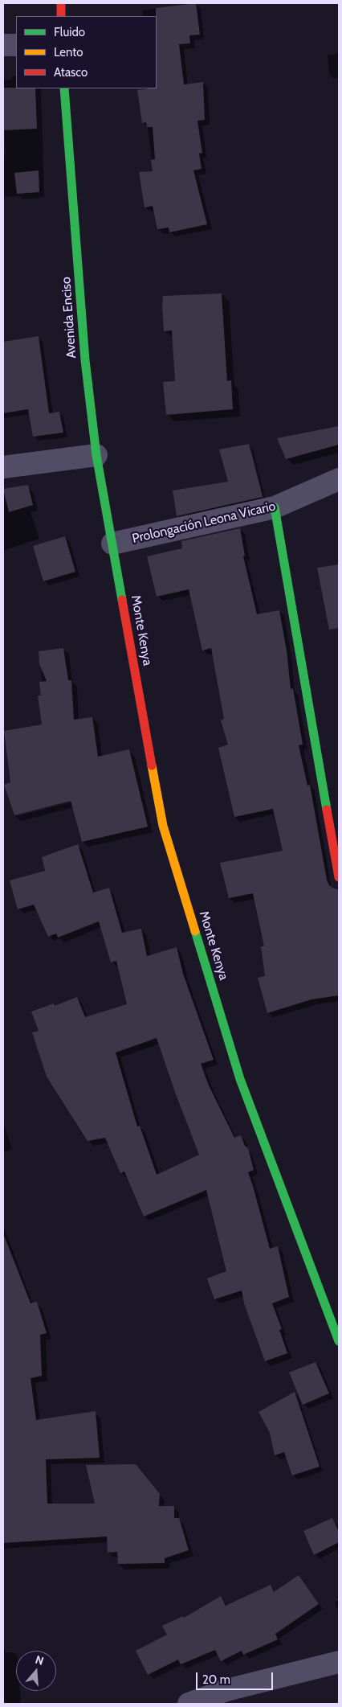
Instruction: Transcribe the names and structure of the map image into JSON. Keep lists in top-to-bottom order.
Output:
{
  "streets": {
    "main road": ["Avenida Enciso", "Monte Kenya"],
    "street": ["Prolongación Leona Vicario"]
  },
  "crossings": [
    ["Avenida Enciso", "Prolongación Leona Vicario"],
    ["Avenida Enciso", "Monte Kenya"],
    ["Prolongación Leona Vicario", "Monte Kenya"]
  ],
  "legend": ["Fluido", "Lento", "Atasco"],
  "scale_bar": "20 m",
  "north": "top"
}
